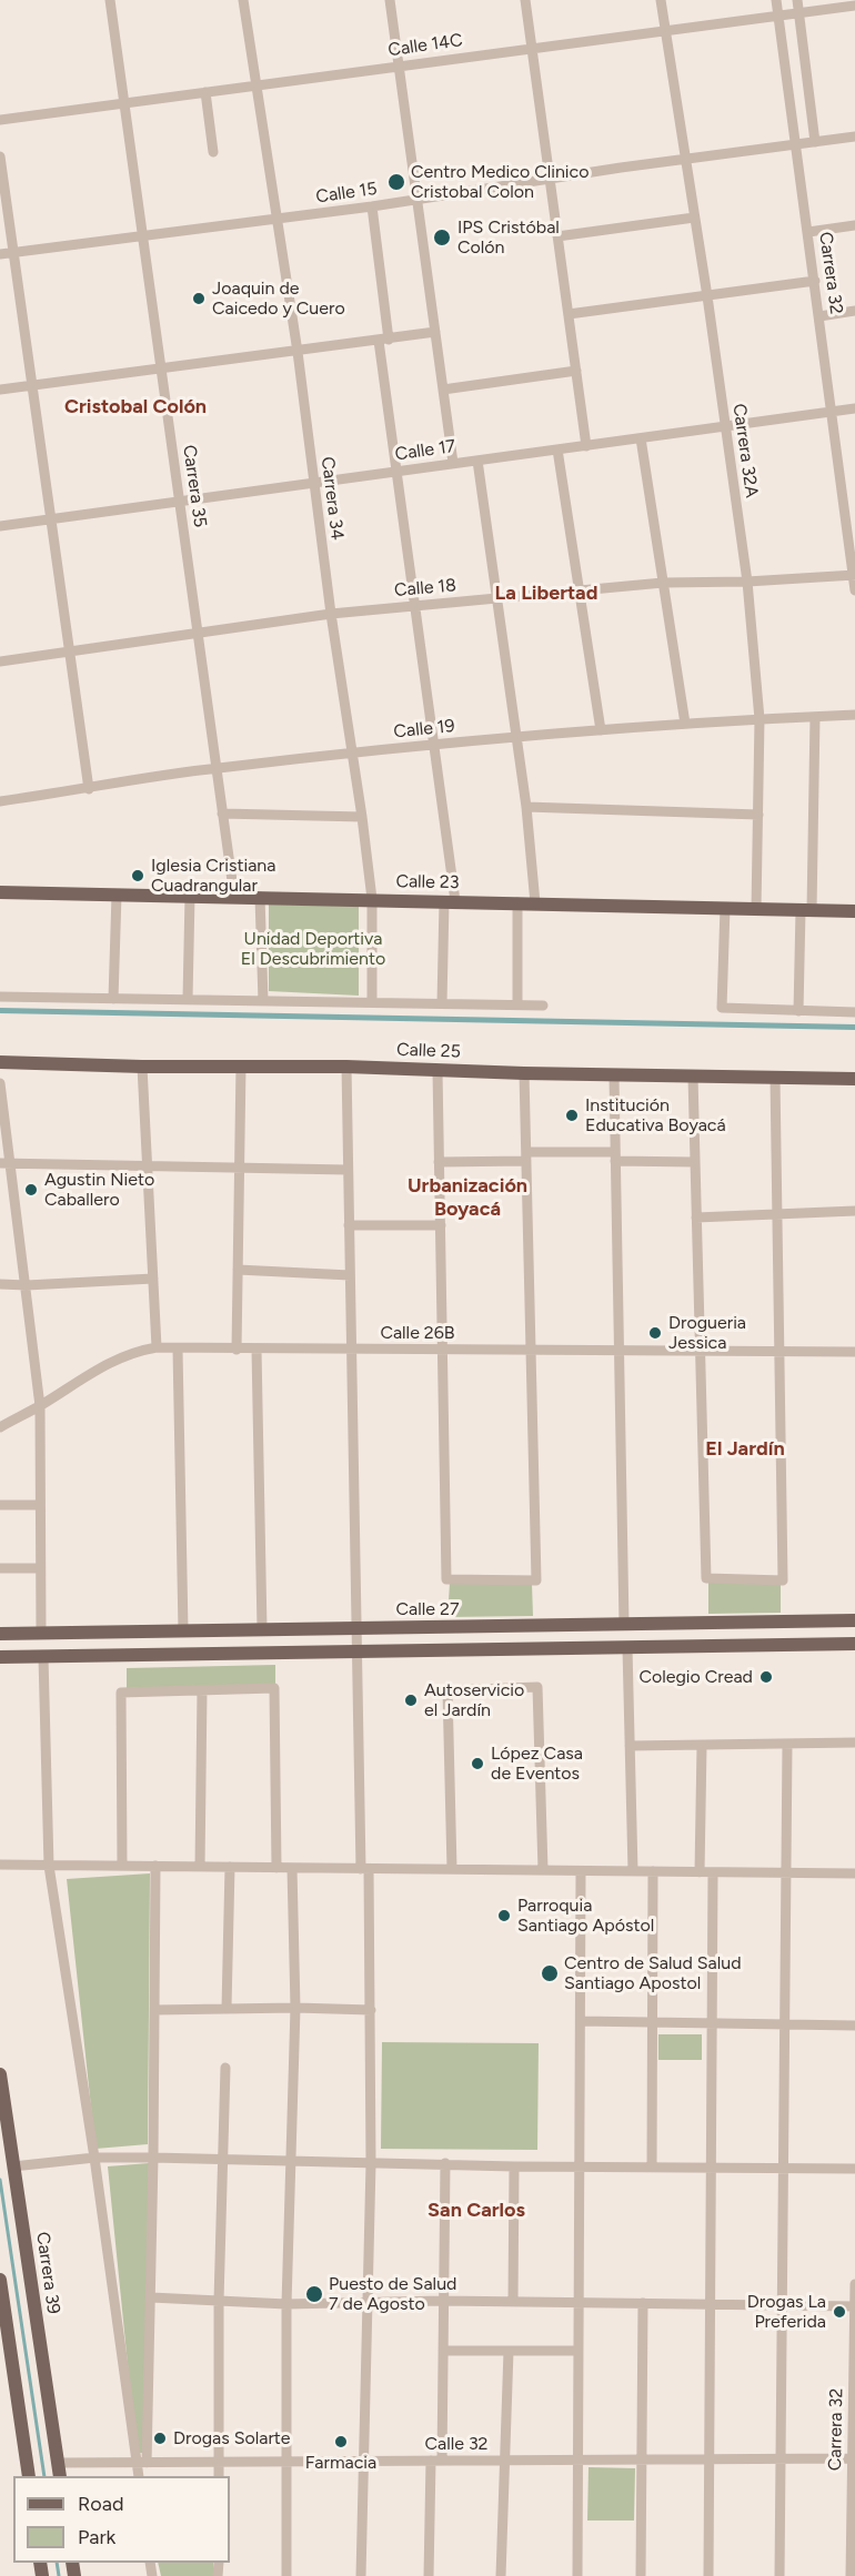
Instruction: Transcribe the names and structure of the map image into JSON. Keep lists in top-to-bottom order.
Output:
{
  "streets": {
    "main road": [
      "Calle 23",
      "Calle 25",
      "Calle 27",
      "Carrera 39"
    ],
    "street": [
      "Calle 14C",
      "Calle 15",
      "Carrera 32",
      "Calle 17",
      "Carrera 32A",
      "Carrera 35",
      "Carrera 34",
      "Calle 18",
      "Calle 19",
      "Calle 26B",
      "Calle 32"
    ]
  },
  "crossings": [
    ["Calle 14C", "Carrera 32"],
    ["Calle 14C", "Carrera 32A"],
    ["Calle 14C", "Carrera 35"],
    ["Calle 14C", "Carrera 34"],
    ["Calle 15", "Carrera 32"],
    ["Calle 15", "Carrera 32A"],
    ["Calle 15", "Carrera 35"],
    ["Calle 15", "Carrera 34"],
    ["Carrera 32", "Calle 17"],
    ["Carrera 32", "Calle 18"],
    ["Carrera 32", "Calle 32"],
    ["Calle 17", "Carrera 32A"],
    ["Calle 17", "Carrera 35"],
    ["Calle 17", "Carrera 34"],
    ["Carrera 32A", "Calle 18"],
    ["Carrera 32A", "Calle 19"],
    ["Carrera 32A", "Calle 23"],
    ["Carrera 35", "Calle 18"],
    ["Carrera 35", "Calle 19"],
    ["Carrera 35", "Calle 23"],
    ["Carrera 34", "Calle 18"],
    ["Carrera 34", "Calle 19"],
    ["Carrera 34", "Calle 23"],
    ["Carrera 39", "Calle 32"]
  ],
  "districts": [
    "Cristobal Colón",
    "La Libertad",
    "Urbanización Boyacá",
    "El Jardín",
    "San Carlos"
  ],
  "parks": ["Unidad Deportiva El Descubrimiento"],
  "places": [
    "Centro Medico Clinico Cristobal Colon",
    "IPS Cristóbal Colón",
    "Joaquin de Caicedo y Cuero",
    "Iglesia Cristiana Cuadrangular",
    "Institución Educativa Boyacá",
    "Agustin Nieto Caballero",
    "Drogueria Jessica",
    "Colegio Cread",
    "Autoservicio el Jardín",
    "López Casa de Eventos",
    "Parroquia Santiago Apóstol",
    "Centro de Salud Salud Santiago Apostol",
    "Puesto de Salud 7 de Agosto",
    "Drogas La Preferida",
    "Drogas Solarte",
    "Farmacia"
  ],
  "legend": ["Road", "Park"]
}
